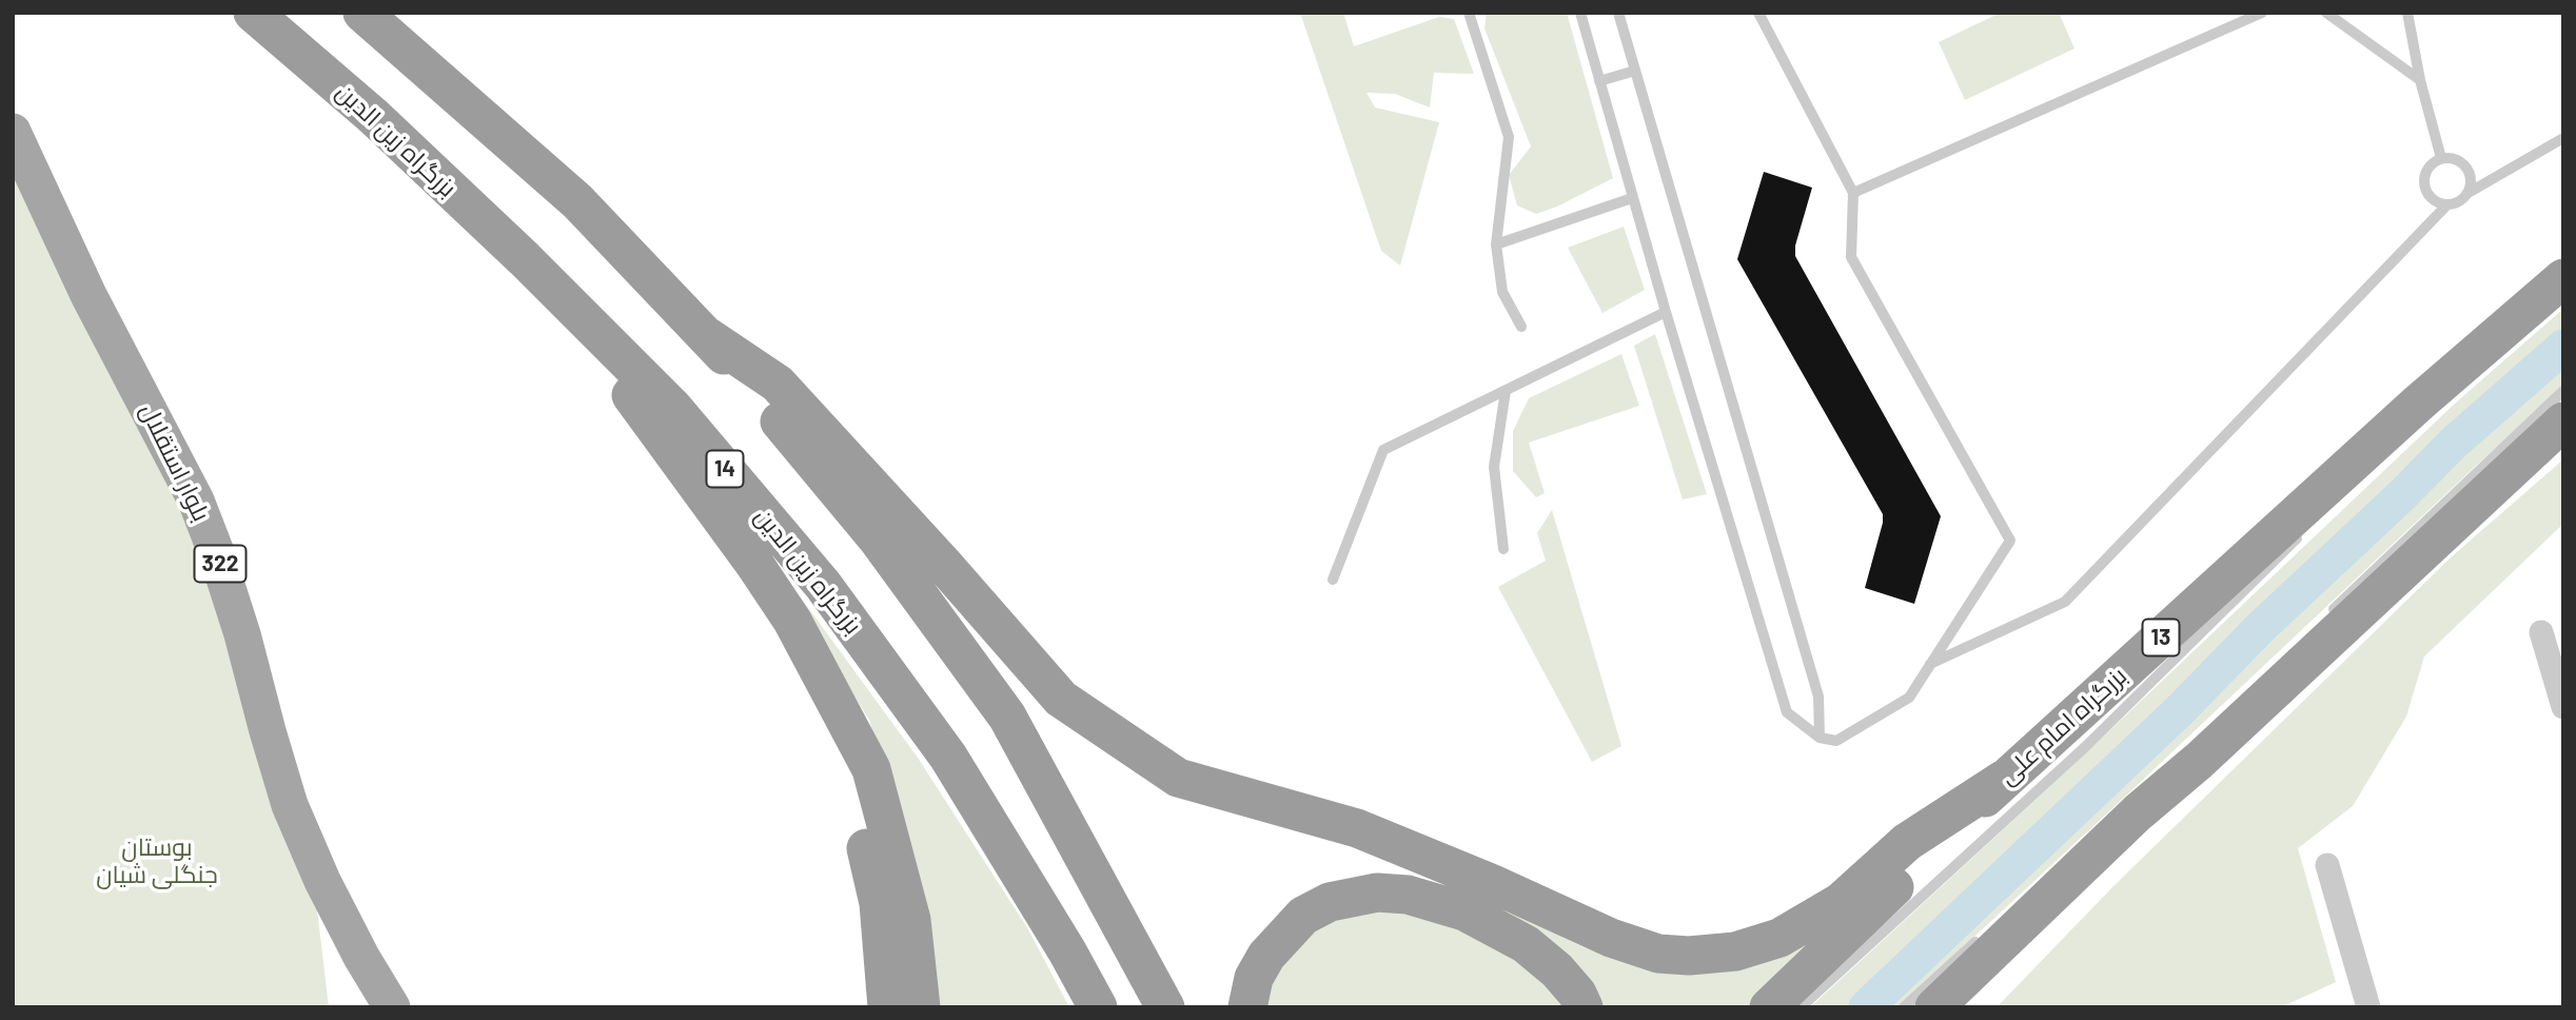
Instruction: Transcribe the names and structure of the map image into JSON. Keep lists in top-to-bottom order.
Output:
{
  "streets": {
    "highway": [
      "بزرگراه زین الدین",
      "14",
      "13",
      "بزرگراه امام علی"
    ],
    "main road": ["بلوار استقلال", "322"]
  },
  "parks": ["بوستان جنگلی شیان"]
}
